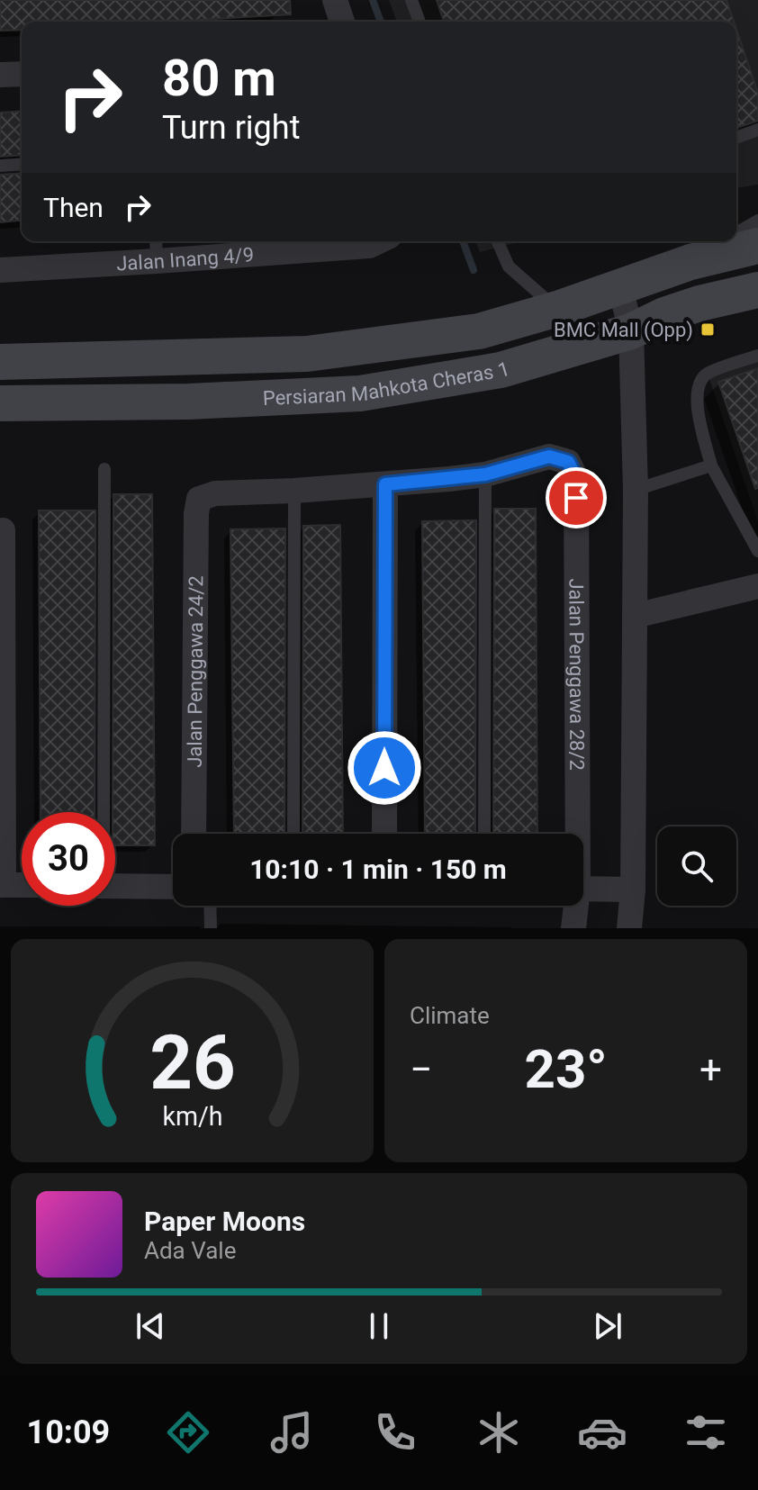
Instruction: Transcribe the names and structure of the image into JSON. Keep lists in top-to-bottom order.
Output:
{
  "streets": {
    "main road": ["Persiaran Mahkota Cheras 1"],
    "street": ["Jalan Inang 4/9", "Jalan Penggawa 24/2", "Jalan Penggawa 28/2"]
  },
  "places": {
    "transit": ["BMC Mall (Opp)"]
  },
  "page": {
    "turn": ["80 m", "Turn right"],
    "then": "Then",
    "limit": "30",
    "trip": "10:10 · 1 min · 150 m",
    "tile": "Climate",
    "heat": ["−", "23°", "+"],
    "song": ["Paper Moons", "Ada Vale"],
    "tabs": "10:09",
    "gauge": ["26", "km/h"]
  }
}
